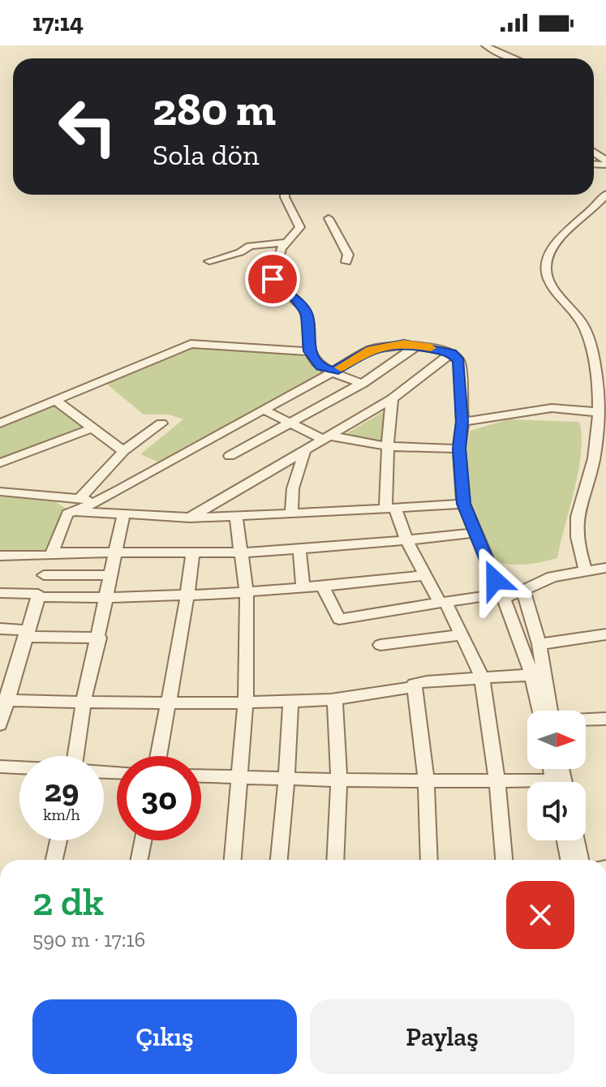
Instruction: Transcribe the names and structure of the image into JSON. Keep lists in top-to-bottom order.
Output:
{
  "north": "right",
  "page": {
    "status": "17:14",
    "turn": ["280 m", "Sola dön"],
    "speed": "29 km/h",
    "limit": "30",
    "heading": ["2 dk", "590 m · 17:16"],
    "buttons": ["Çıkış", "Paylaş"]
  }
}
